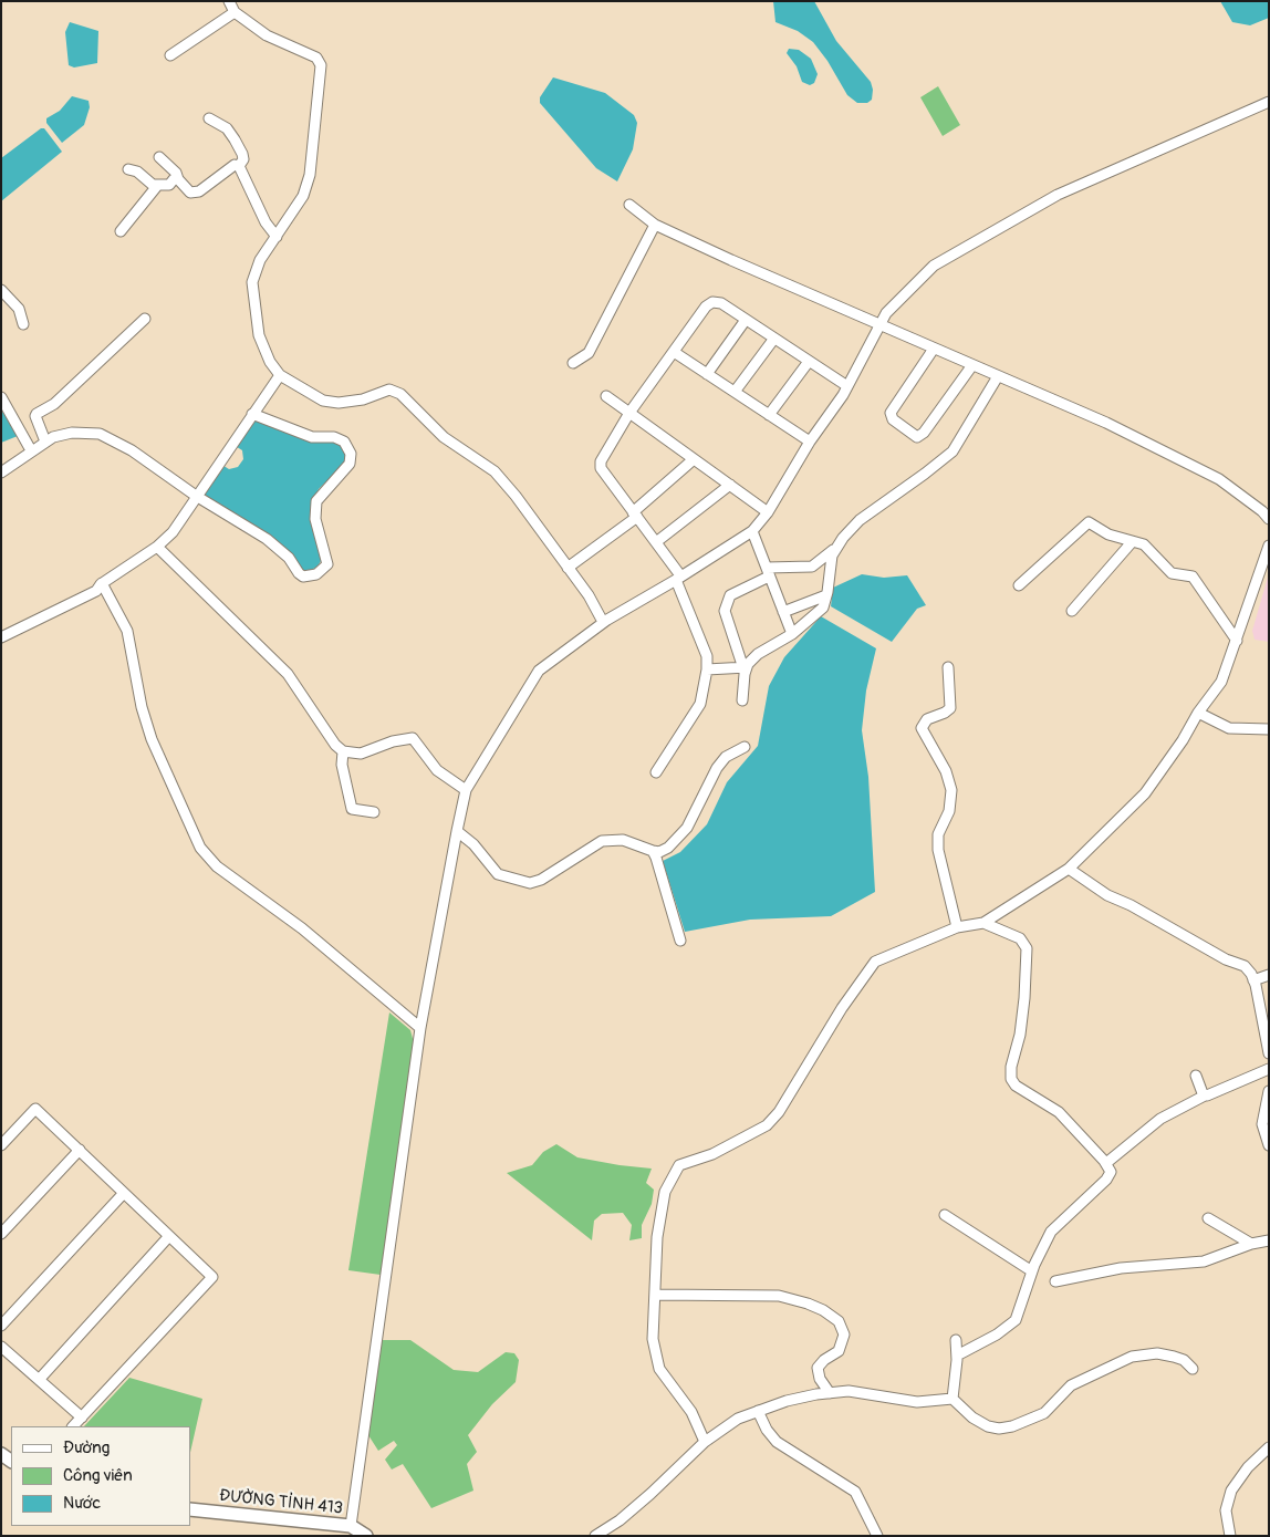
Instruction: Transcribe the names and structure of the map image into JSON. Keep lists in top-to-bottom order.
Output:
{
  "streets": {
    "main road": ["ĐƯỜNG TỈNH 413"]
  },
  "legend": ["Đường", "Công viên", "Nước"]
}
